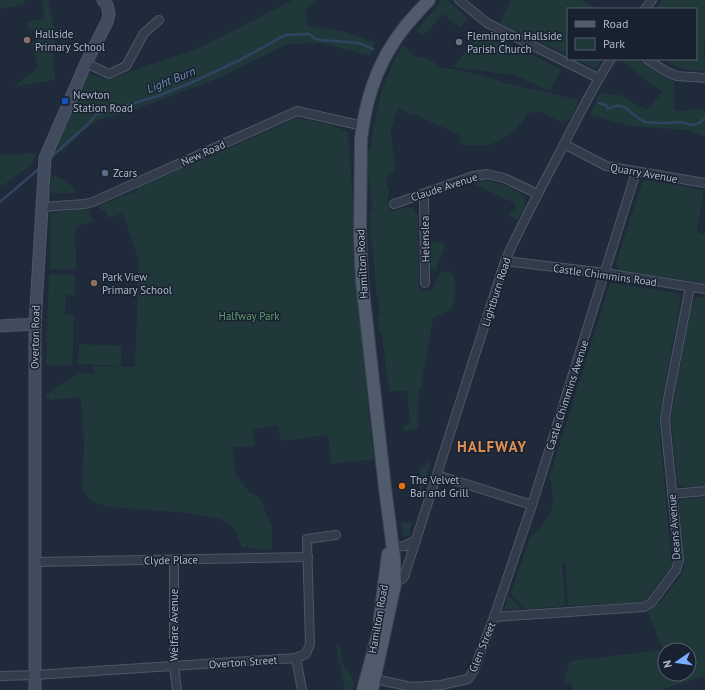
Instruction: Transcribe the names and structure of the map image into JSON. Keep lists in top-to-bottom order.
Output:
{
  "streets": {
    "main road": ["Hamilton Road"],
    "street": [
      "New Road",
      "Quarry Avenue",
      "Claude Avenue",
      "Helenslea",
      "Castle Chimmins Road",
      "Lightburn Road",
      "Overton Road",
      "Castle Chimmins Avenue",
      "Deans Avenue",
      "Clyde Place",
      "Welfare Avenue",
      "Glen Street",
      "Overton Street"
    ]
  },
  "crossings": [
    ["New Road", "Hamilton Road"],
    ["New Road", "Overton Road"],
    ["Quarry Avenue", "Lightburn Road"],
    ["Quarry Avenue", "Castle Chimmins Avenue"],
    ["Claude Avenue", "Helenslea"],
    ["Claude Avenue", "Lightburn Road"],
    ["Hamilton Road", "Lightburn Road"],
    ["Hamilton Road", "Glen Street"],
    ["Castle Chimmins Road", "Lightburn Road"],
    ["Castle Chimmins Road", "Castle Chimmins Avenue"],
    ["Castle Chimmins Road", "Deans Avenue"],
    ["Overton Road", "Clyde Place"],
    ["Overton Road", "Overton Street"],
    ["Castle Chimmins Avenue", "Deans Avenue"],
    ["Castle Chimmins Avenue", "Glen Street"],
    ["Deans Avenue", "Glen Street"],
    ["Clyde Place", "Welfare Avenue"],
    ["Welfare Avenue", "Overton Street"]
  ],
  "districts": ["HALFWAY"],
  "water": ["Light Burn"],
  "parks": ["Halfway Park"],
  "places": {
    "other": [
      "Hallside Primary School",
      "Flemington Hallside Parish Church",
      "Zcars",
      "Park View Primary School",
      "The Velvet Bar and Grill"
    ],
    "transit": ["Newton Station Road"]
  },
  "legend": ["Road", "Park"],
  "north": "left"
}
